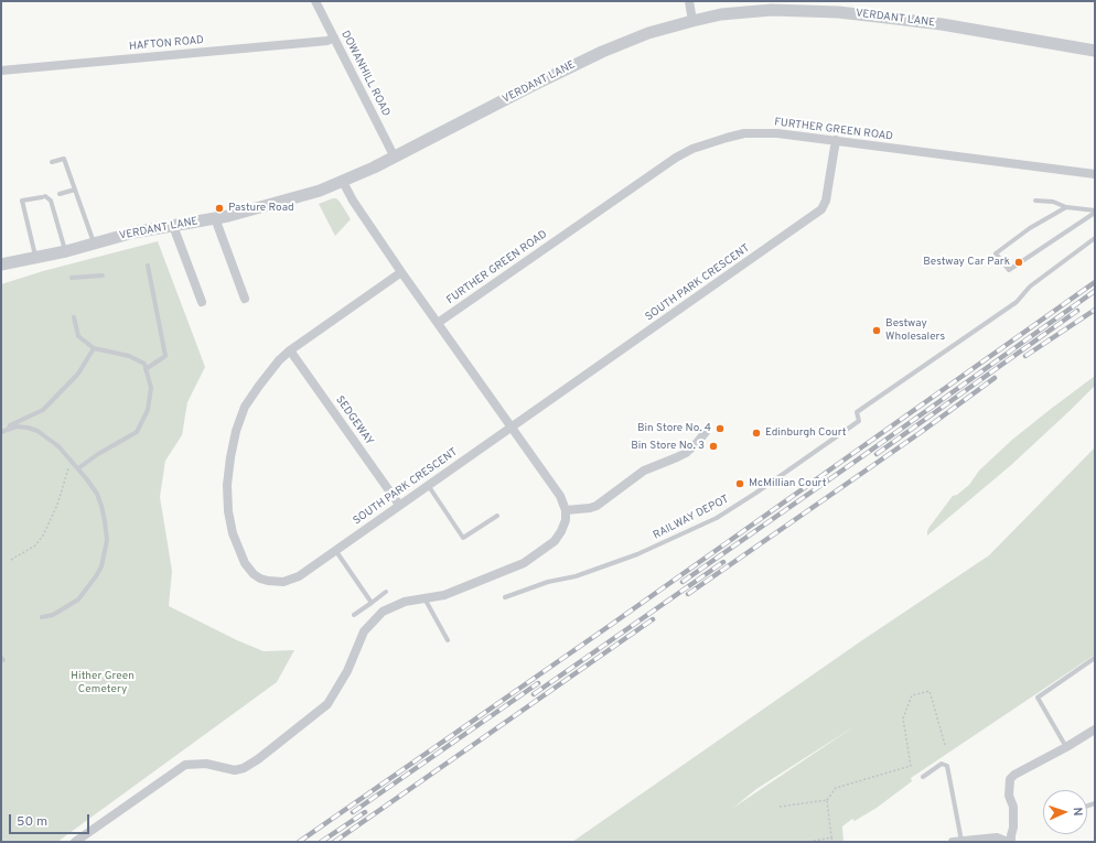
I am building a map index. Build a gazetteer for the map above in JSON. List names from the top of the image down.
{
  "streets": {
    "street": [
      "VERDANT LANE",
      "HAFTON ROAD",
      "DOWANHILL ROAD",
      "FURTHER GREEN ROAD",
      "SOUTH PARK CRESCENT",
      "SEDGEWAY"
    ],
    "lane": ["RAILWAY DEPOT"]
  },
  "crossings": [
    ["VERDANT LANE", "DOWANHILL ROAD"],
    ["HAFTON ROAD", "DOWANHILL ROAD"],
    ["FURTHER GREEN ROAD", "SOUTH PARK CRESCENT"],
    ["SOUTH PARK CRESCENT", "SEDGEWAY"]
  ],
  "parks": ["Hither Green Cemetery"],
  "places": [
    "Pasture Road",
    "Bestway Car Park",
    "Bestway Wholesalers",
    "Bin Store No. 4",
    "Edinburgh Court",
    "Bin Store No. 3",
    "McMillian Court"
  ],
  "scale_bar": "50 m",
  "north": "right"
}
